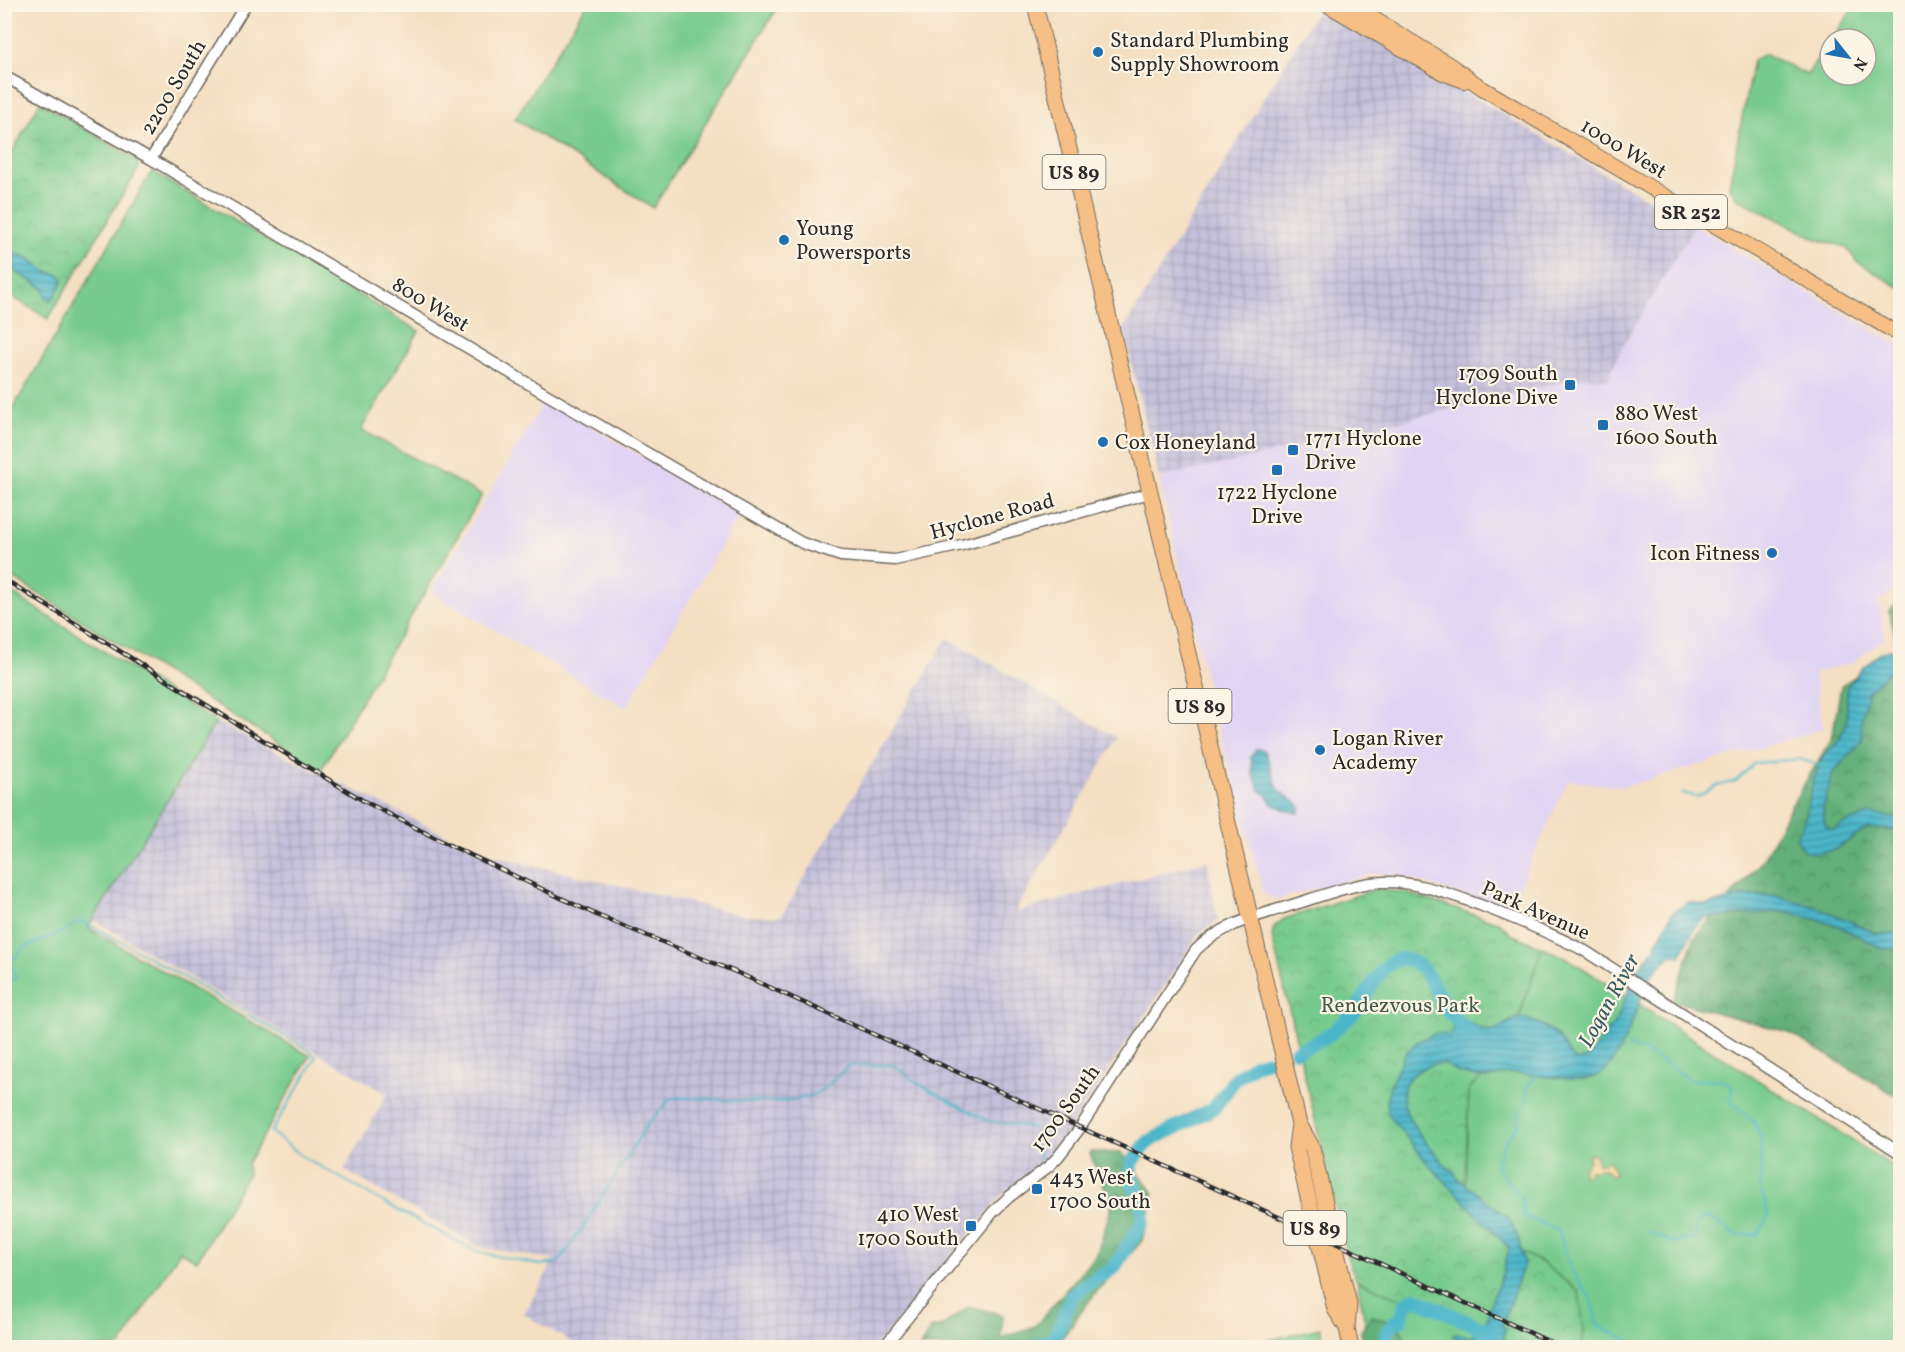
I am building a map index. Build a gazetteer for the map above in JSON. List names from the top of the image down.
{
  "streets": {
    "highway": ["US 89"],
    "main road": ["1000 West", "SR 252"],
    "street": [
      "2200 South",
      "800 West",
      "Hyclone Road",
      "Park Avenue",
      "1700 South"
    ]
  },
  "crossings": [
    ["2200 South", "800 West"],
    ["1000 West", "SR 252"],
    ["US 89", "Hyclone Road"],
    ["US 89", "Park Avenue"],
    ["US 89", "1700 South"],
    ["800 West", "Hyclone Road"],
    ["Park Avenue", "1700 South"]
  ],
  "water": ["Logan River"],
  "parks": ["Rendezvous Park"],
  "places": {
    "other": [
      "Standard Plumbing Supply Showroom",
      "Young Powersports",
      "Cox Honeyland",
      "Icon Fitness",
      "Logan River Academy"
    ],
    "transit": [
      "1709 South Hyclone Dive",
      "880 West 1600 South",
      "1771 Hyclone Drive",
      "1722 Hyclone Drive",
      "443 West 1700 South",
      "410 West 1700 South"
    ]
  },
  "north": "bottom right"
}
